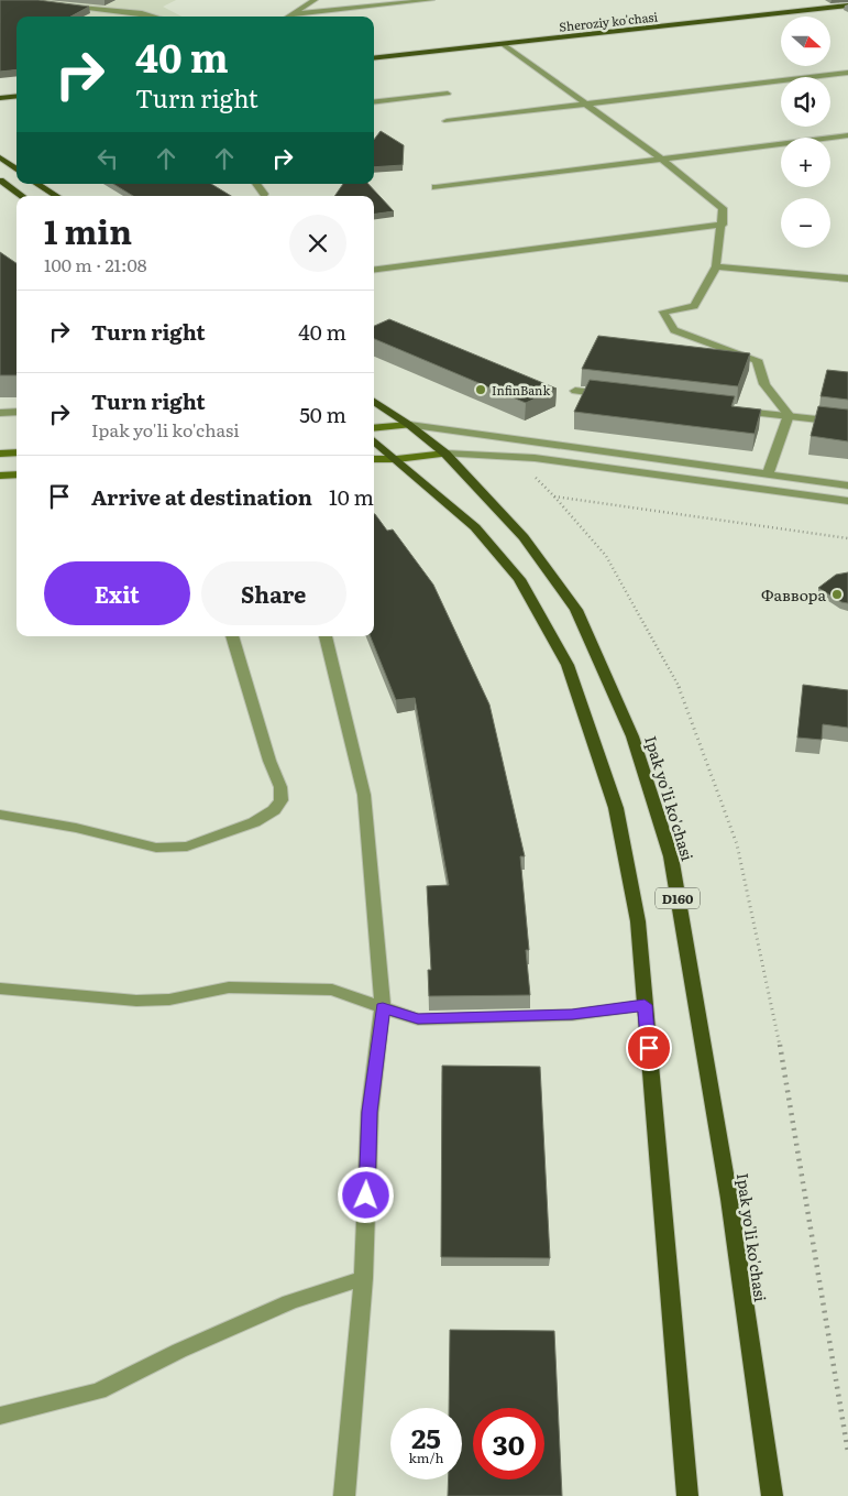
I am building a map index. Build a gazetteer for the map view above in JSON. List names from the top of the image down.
{
  "streets": {
    "main road": ["Sheroziy ko'chasi", "Ipak yo'li ko'chasi", "D160"]
  },
  "places": ["InfinBank", "Фаввора"],
  "north": "right",
  "page": {
    "map_buttons": ["+", "−"],
    "turn": ["40 m", "Turn right"],
    "heading": ["1 min", "100 m · 21:08"],
    "list": [
      {
        "name": "Turn right",
        "value": "40 m"
      },
      {
        "name": "Turn right",
        "note": "Ipak yo'li ko'chasi",
        "value": "50 m"
      },
      {
        "name": "Arrive at destination",
        "value": "10 m"
      }
    ],
    "buttons": ["Exit", "Share"],
    "speed": "25 km/h",
    "limit": "30"
  }
}
